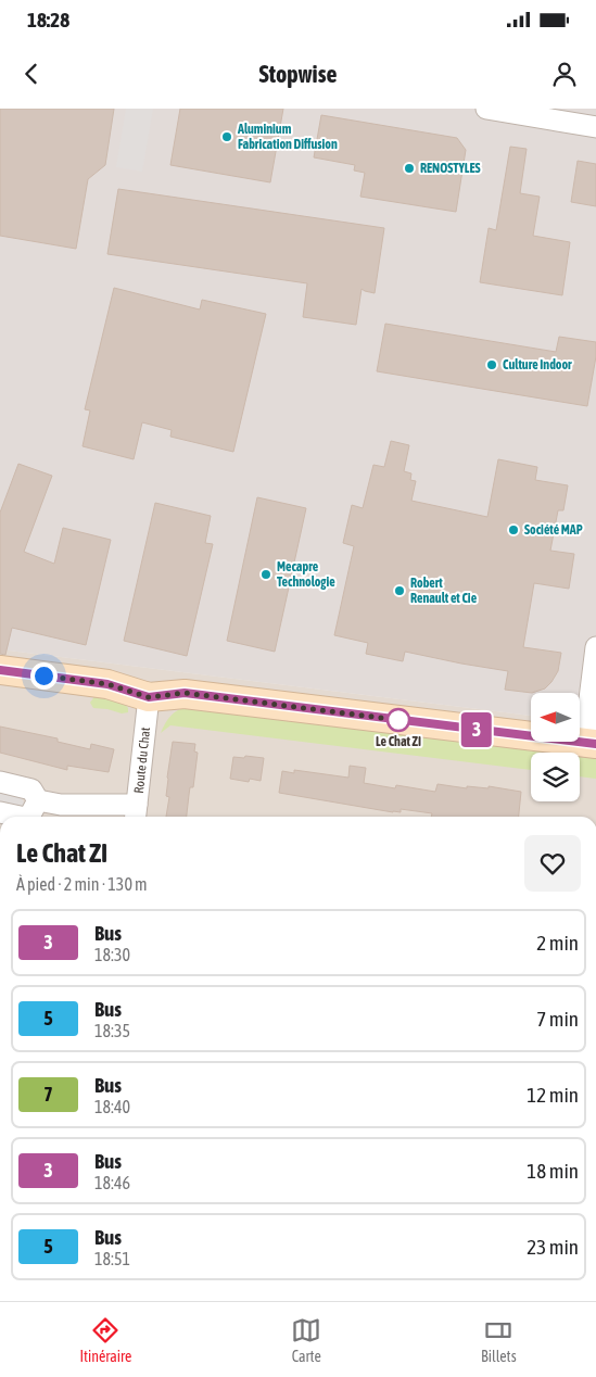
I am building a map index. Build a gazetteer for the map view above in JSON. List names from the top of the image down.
{
  "streets": {
    "street": ["Route du Chat"]
  },
  "places": [
    "Aluminium Fabrication Diffusion",
    "RENOSTYLES",
    "Culture Indoor",
    "Société MAP",
    "Mecapre Technologie",
    "Robert Renault et Cie",
    "Le Chat ZI"
  ],
  "lines": ["bus line 3"],
  "north": "left",
  "page": {
    "status": "18:28",
    "header": "Stopwise",
    "on_map": "3",
    "heading": ["Le Chat ZI", "À pied · 2 min · 130 m"],
    "list": [
      {
        "mark": "3",
        "name": "Bus",
        "note": "18:30",
        "value": "2 min"
      },
      {
        "mark": "5",
        "name": "Bus",
        "note": "18:35",
        "value": "7 min"
      },
      {
        "mark": "7",
        "name": "Bus",
        "note": "18:40",
        "value": "12 min"
      },
      {
        "mark": "3",
        "name": "Bus",
        "note": "18:46",
        "value": "18 min"
      },
      {
        "mark": "5",
        "name": "Bus",
        "note": "18:51",
        "value": "23 min"
      }
    ],
    "tabs": ["Itinéraire", "Carte", "Billets"]
  }
}
